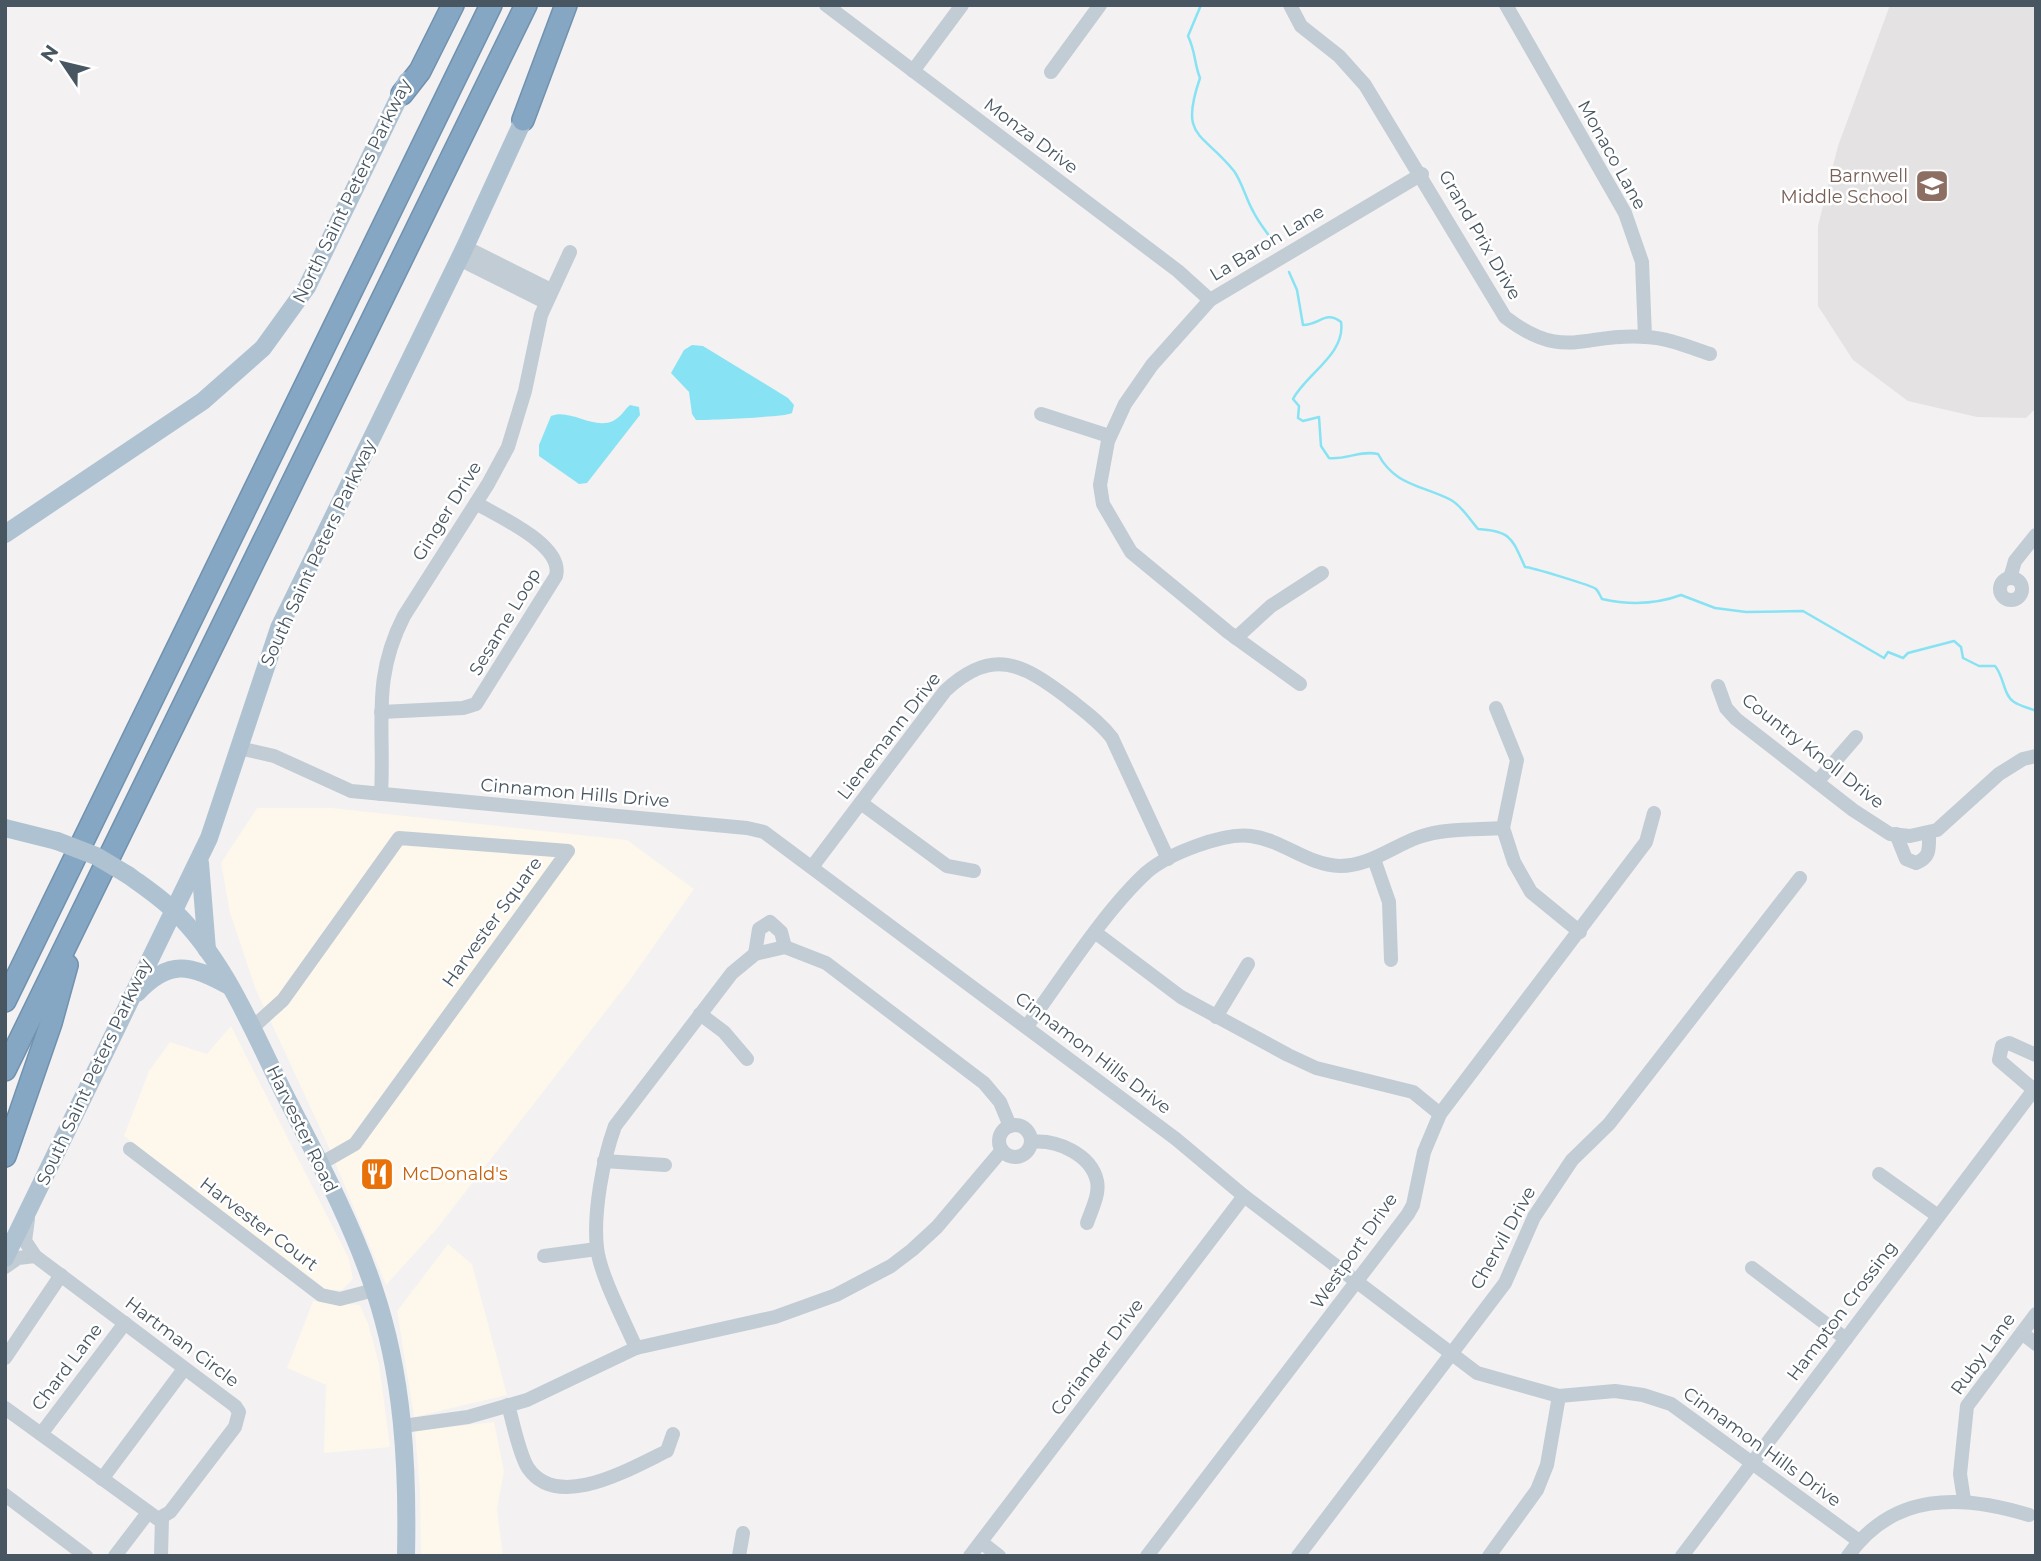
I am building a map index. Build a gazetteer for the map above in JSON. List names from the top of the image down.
{
  "streets": {
    "main road": ["North Saint Peters Parkway", "South Saint Peters Parkway", "Harvester Road"],
    "street": [
      "Monza Drive",
      "Monaco Lane",
      "Grand Prix Drive",
      "La Baron Lane",
      "Ginger Drive",
      "Sesame Loop",
      "Lienemann Drive",
      "Country Knoll Drive",
      "Cinnamon Hills Drive",
      "Harvester Square",
      "Harvester Court",
      "Chervil Drive",
      "Westport Drive",
      "Hampton Crossing",
      "Hartman Circle",
      "Ruby Lane",
      "Coriander Drive",
      "Chard Lane"
    ]
  },
  "crossings": [
    ["Monza Drive", "La Baron Lane"],
    ["Monaco Lane", "Grand Prix Drive"],
    ["Grand Prix Drive", "La Baron Lane"],
    ["Ginger Drive", "Sesame Loop"],
    ["Ginger Drive", "Cinnamon Hills Drive"],
    ["South Saint Peters Parkway", "Cinnamon Hills Drive"],
    ["South Saint Peters Parkway", "Harvester Road"],
    ["Lienemann Drive", "Cinnamon Hills Drive"],
    ["Cinnamon Hills Drive", "Chervil Drive"],
    ["Cinnamon Hills Drive", "Westport Drive"],
    ["Cinnamon Hills Drive", "Hampton Crossing"],
    ["Cinnamon Hills Drive", "Coriander Drive"],
    ["Harvester Square", "Harvester Road"],
    ["Harvester Road", "Harvester Court"],
    ["Hartman Circle", "Chard Lane"]
  ],
  "places": {
    "school or university": ["Barnwell Middle School"],
    "restaurant": ["McDonald's"]
  },
  "north": "top left"
}
